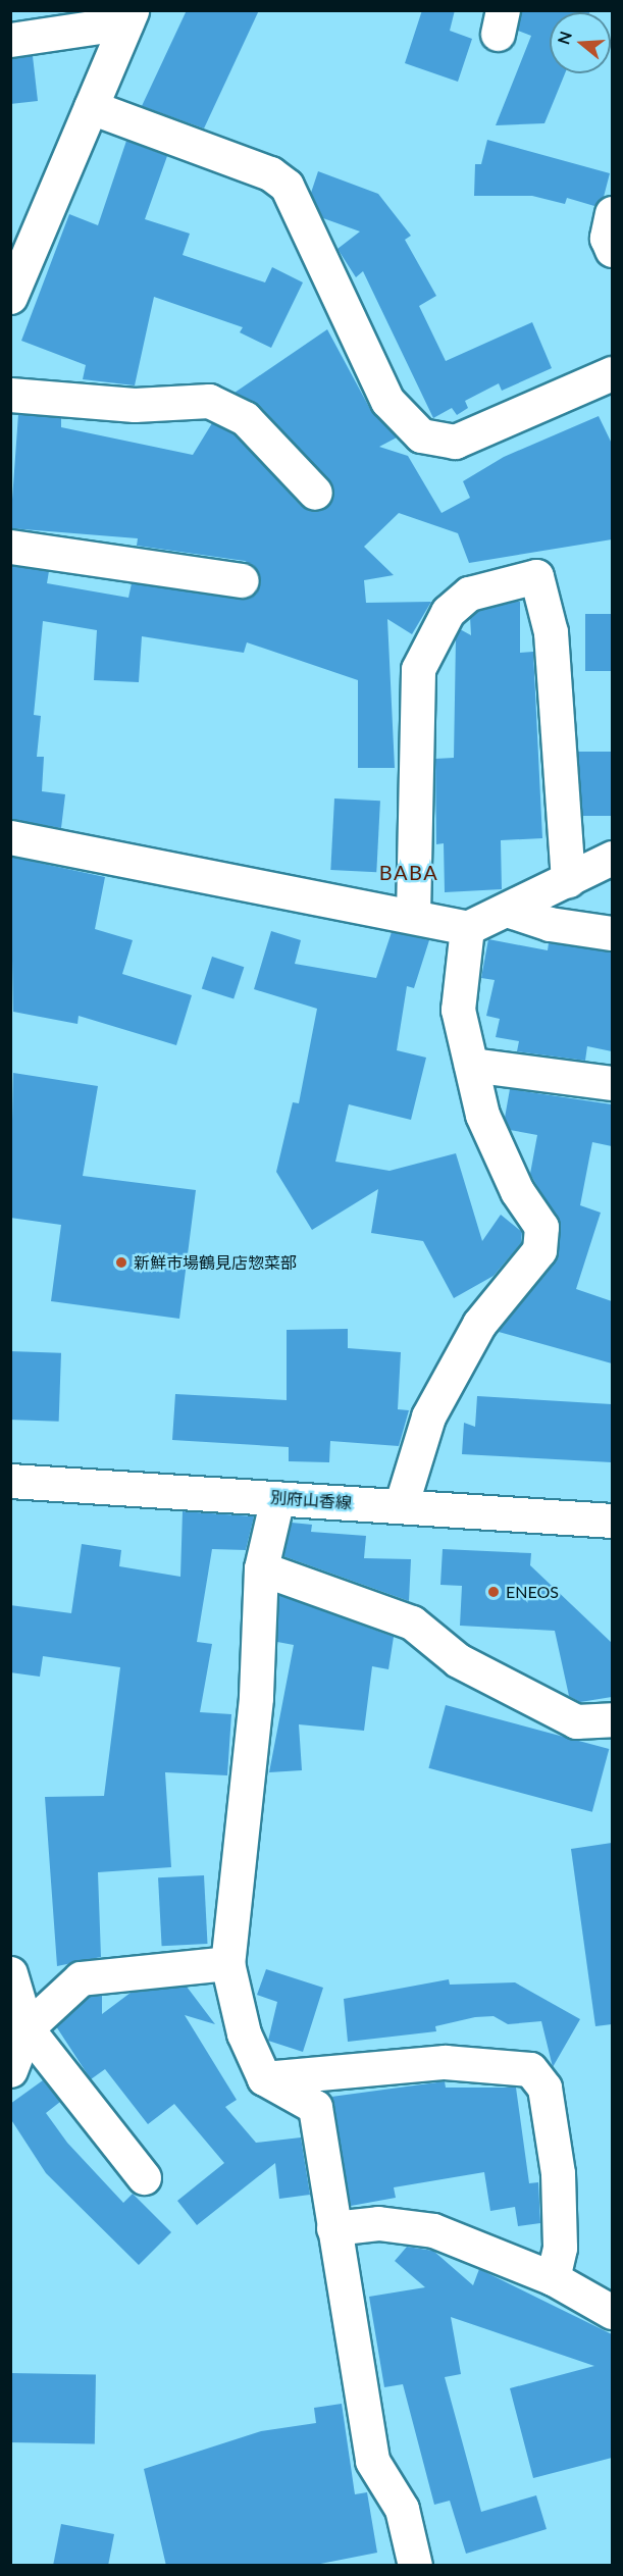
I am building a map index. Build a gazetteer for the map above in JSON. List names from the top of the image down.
{
  "streets": {
    "street": ["別府山香線"]
  },
  "districts": ["BABA"],
  "places": ["新鮮市場鶴見店惣菜部", "ENEOS"],
  "north": "left"
}
